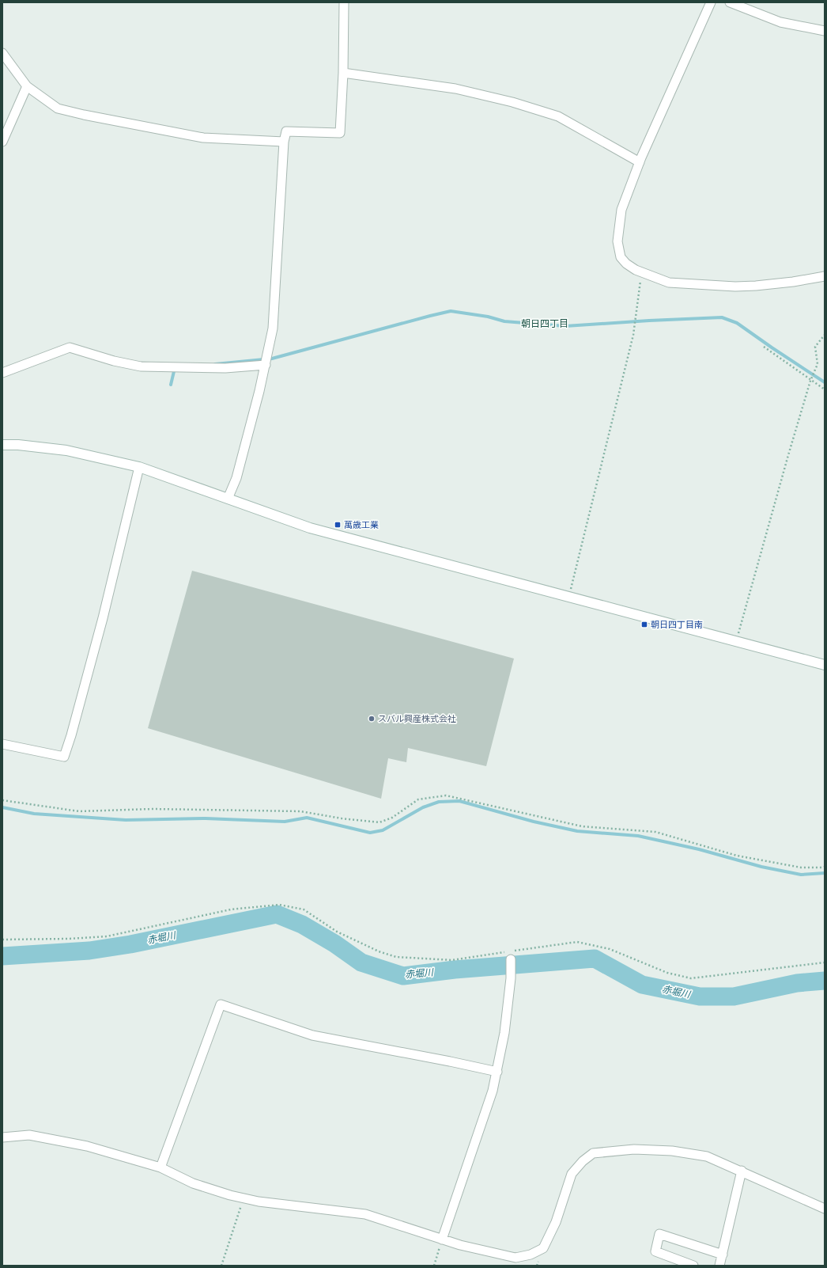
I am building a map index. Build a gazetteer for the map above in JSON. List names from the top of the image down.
{
  "districts": ["朝日四丁目"],
  "water": ["赤堀川"],
  "places": {
    "transit": ["萬歳工業", "朝日四丁目南"],
    "other": ["スバル興産株式会社"]
  }
}
